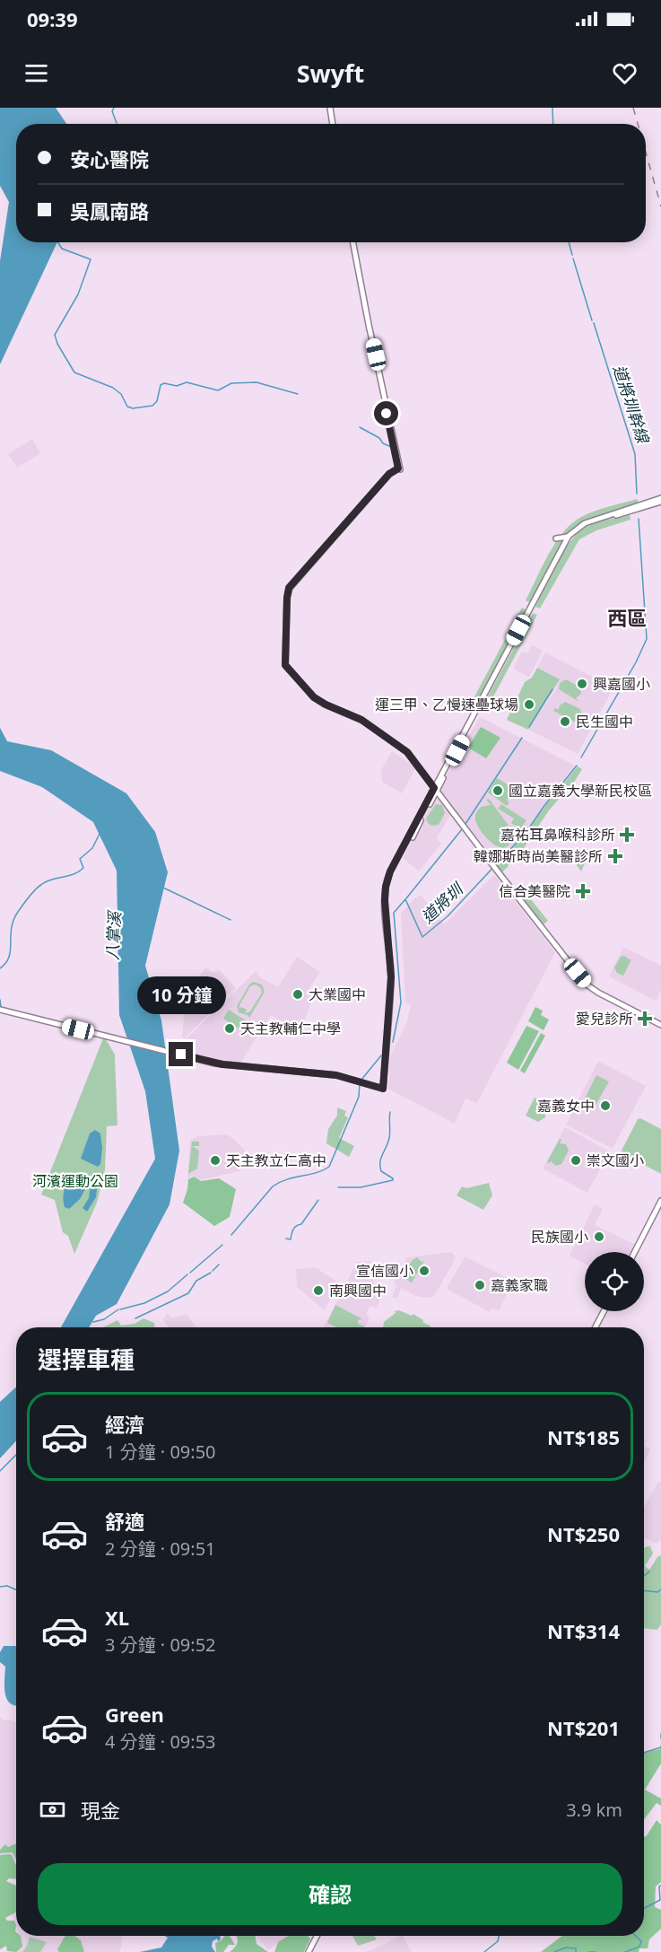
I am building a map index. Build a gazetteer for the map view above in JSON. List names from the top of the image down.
{
  "districts": ["西區"],
  "water": ["道將圳幹線", "道將圳", "八掌溪"],
  "parks": ["河濱運動公園"],
  "places": {
    "other": [
      "興嘉國小",
      "運三甲、乙慢速壘球場",
      "民生國中",
      "國立嘉義大學新民校區",
      "大業國中",
      "天主教輔仁中學",
      "嘉義女中",
      "天主教立仁高中",
      "崇文國小",
      "民族國小",
      "宣信國小",
      "嘉義家職",
      "南興國中"
    ],
    "health": [
      "嘉祐耳鼻喉科診所",
      "韓娜斯時尚美醫診所",
      "信合美醫院",
      "愛兒診所"
    ]
  },
  "page": {
    "status": "09:39",
    "header": "Swyft",
    "banner": ["安心醫院", "吳鳳南路"],
    "bubble": "10 分鐘",
    "heading": "選擇車種",
    "list": [
      {
        "name": "經濟",
        "note": "1 分鐘 · 09:50",
        "value": "NT$185"
      },
      {
        "name": "舒適",
        "note": "2 分鐘 · 09:51",
        "value": "NT$250"
      },
      {
        "name": "XL",
        "note": "3 分鐘 · 09:52",
        "value": "NT$314"
      },
      {
        "name": "Green",
        "note": "4 分鐘 · 09:53",
        "value": "NT$201"
      }
    ],
    "pay": ["現金", "3.9 km"],
    "buttons": "確認"
  }
}
